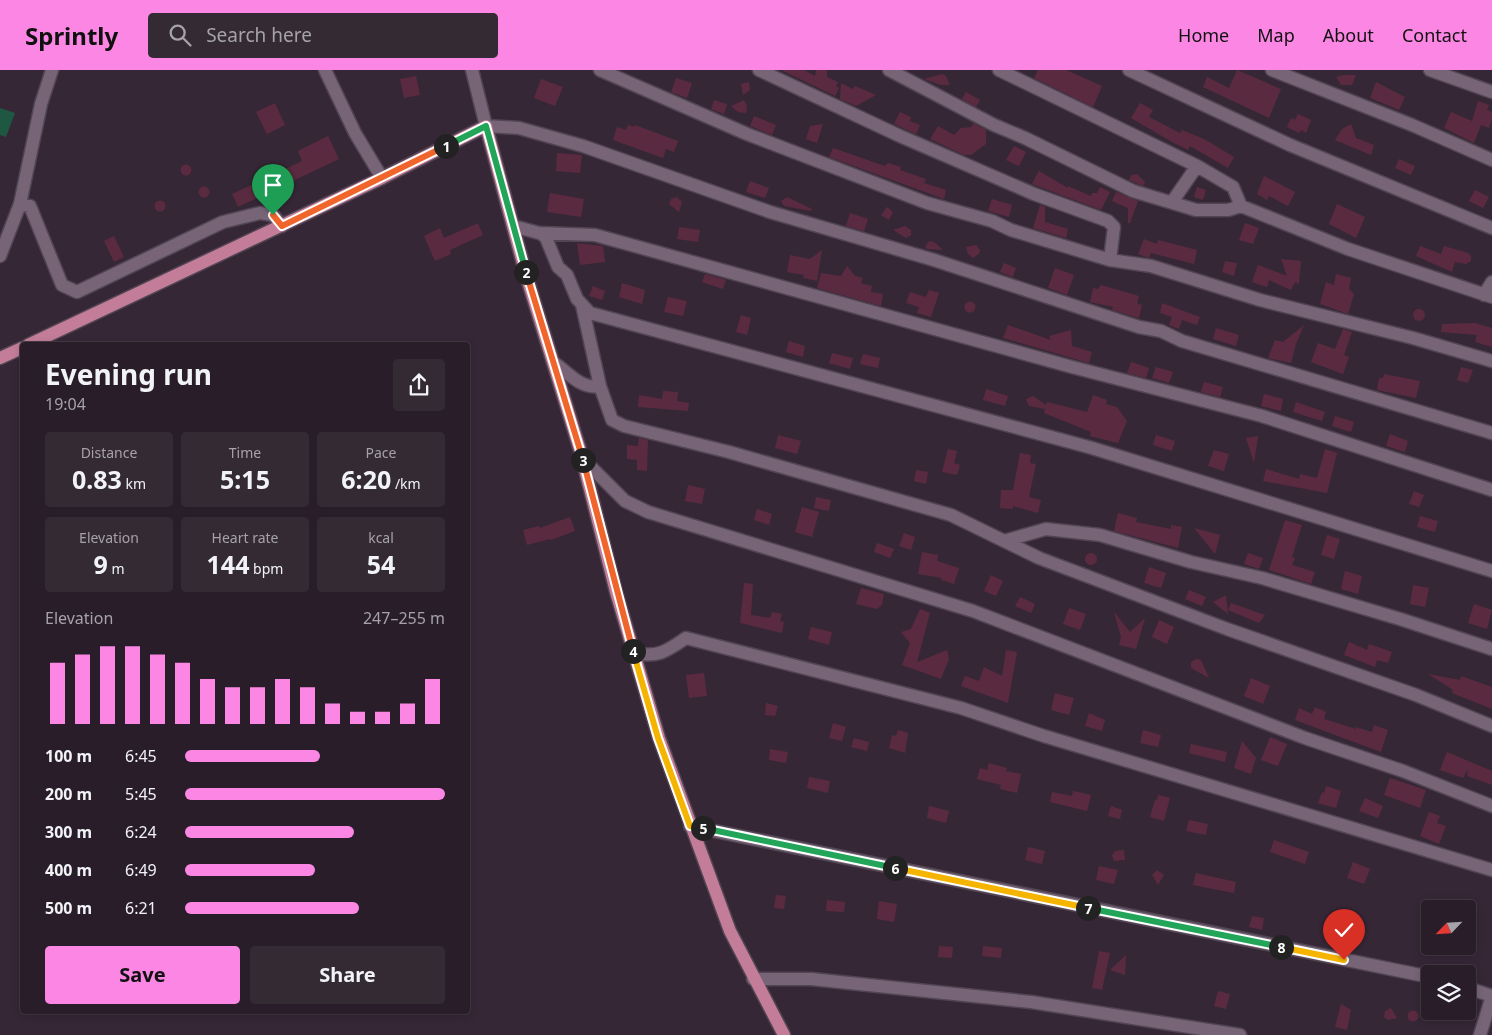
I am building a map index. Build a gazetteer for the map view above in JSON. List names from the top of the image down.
{
  "north": "bottom left",
  "page": {
    "header": "Sprintly",
    "search": "Search here",
    "nav": [
      "Home",
      "Map",
      "About",
      "Contact"
    ],
    "pins": [
      "1",
      "2",
      "3",
      "4",
      "5",
      "6",
      "7",
      "8"
    ],
    "heading": ["Evening run", "19:04"],
    "stats": [
      ["Distance", "0.83 km"],
      ["Time", "5:15"],
      ["Pace", "6:20 /km"],
      ["Elevation", "9 m"],
      ["Heart rate", "144 bpm"],
      ["kcal", "54"]
    ],
    "chart": ["Elevation", "247–255 m"],
    "list": [
      {
        "name": "100 m",
        "note": "6:45"
      },
      {
        "name": "200 m",
        "note": "5:45"
      },
      {
        "name": "300 m",
        "note": "6:24"
      },
      {
        "name": "400 m",
        "note": "6:49"
      },
      {
        "name": "500 m",
        "note": "6:21"
      }
    ],
    "buttons": ["Save", "Share"]
  }
}
